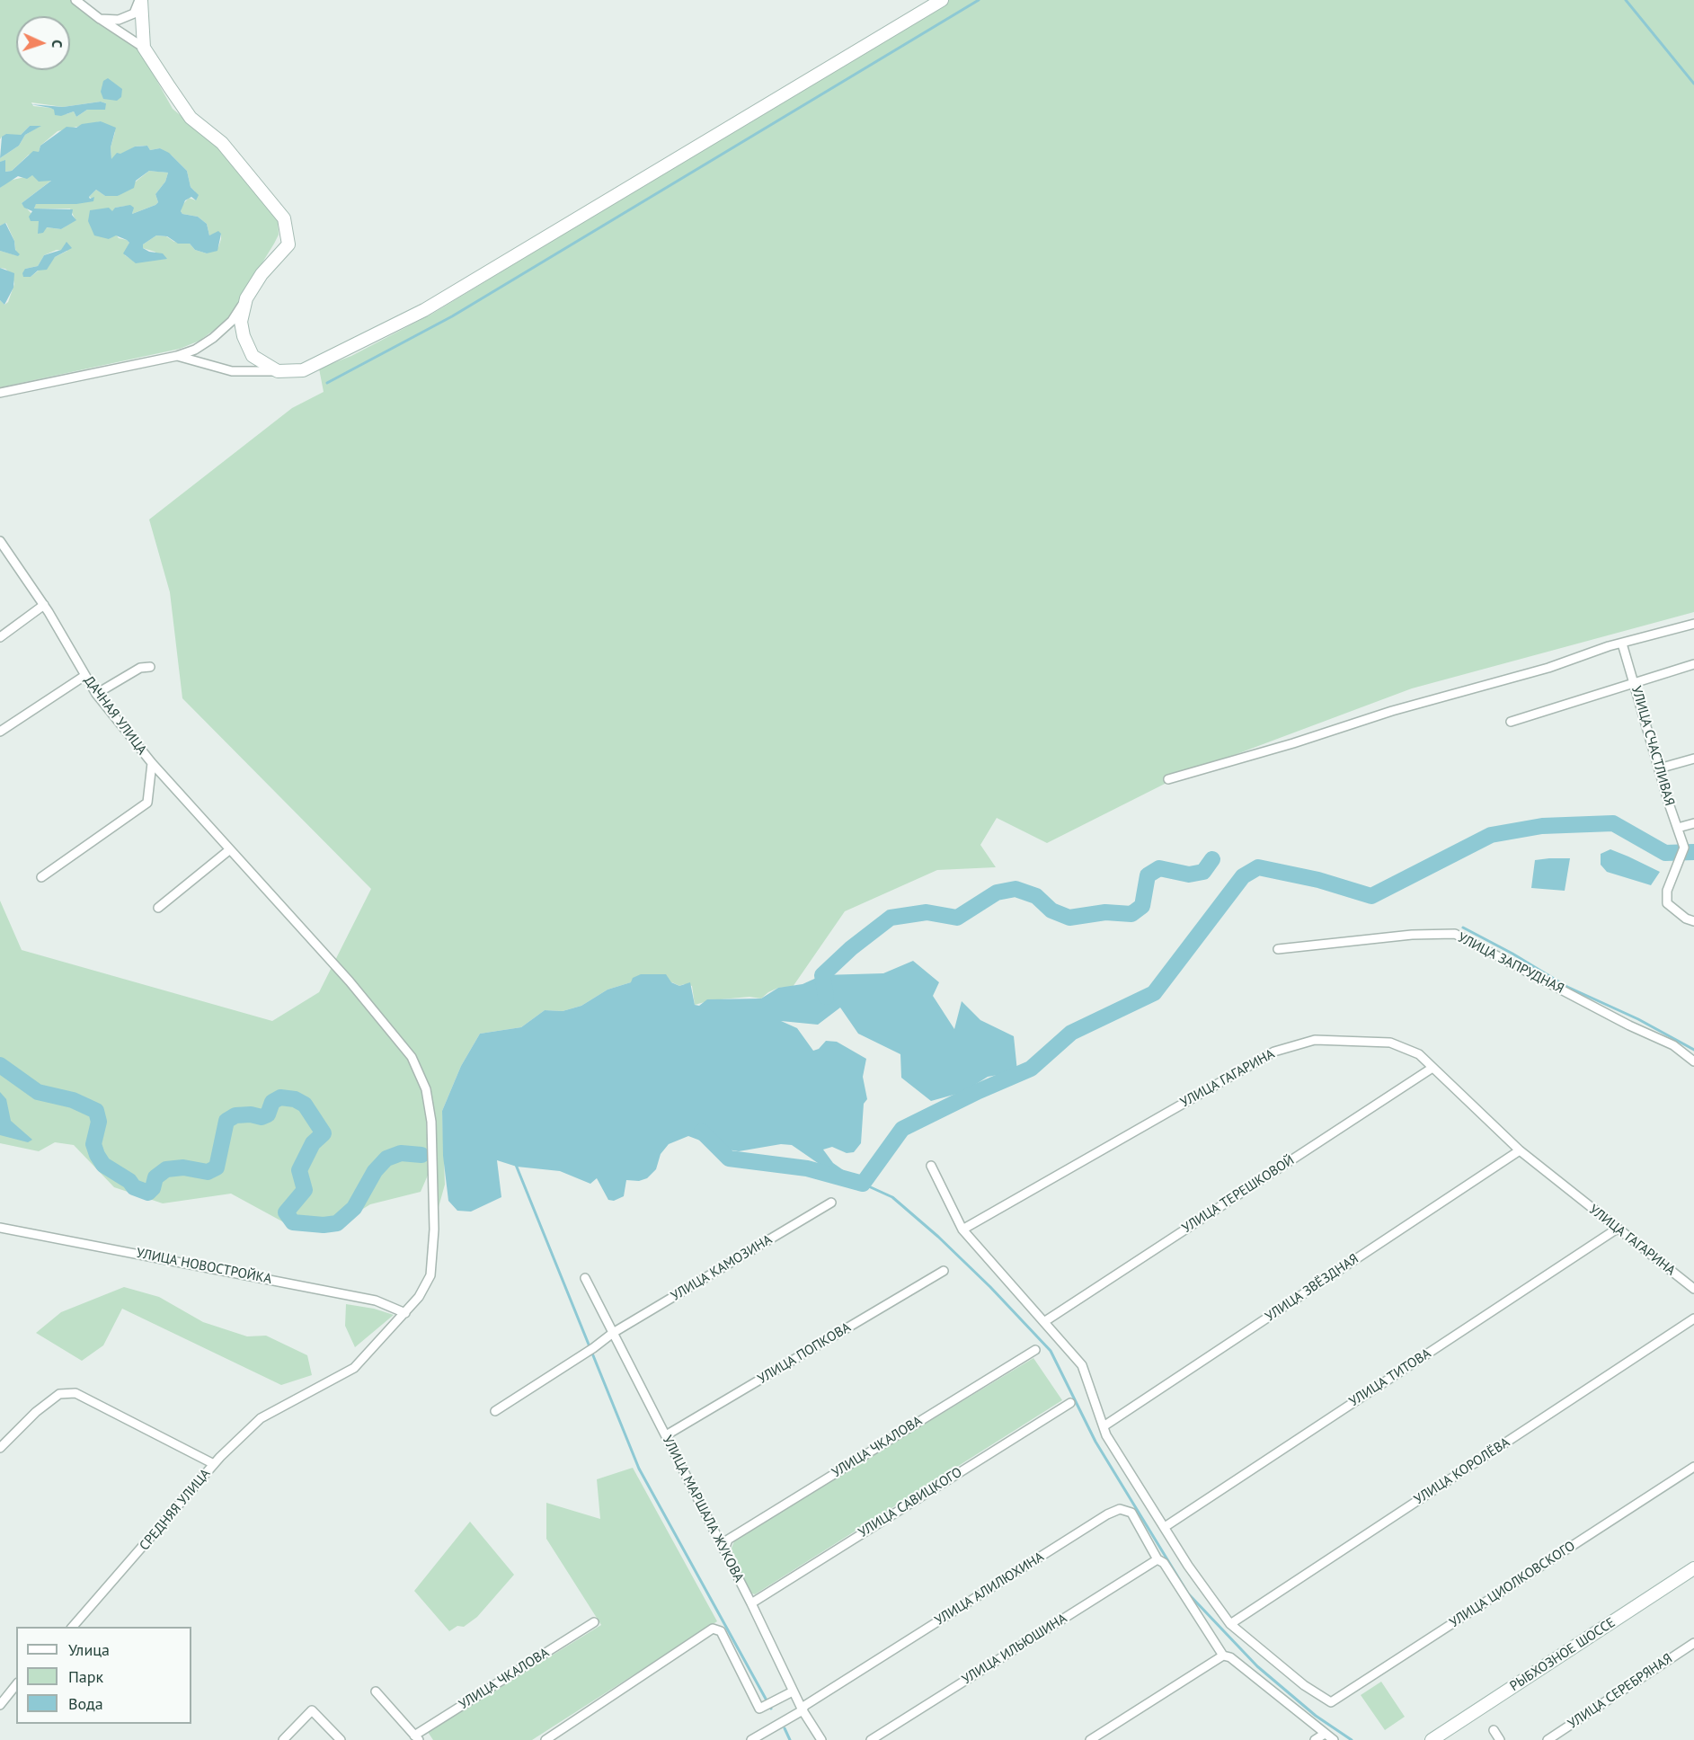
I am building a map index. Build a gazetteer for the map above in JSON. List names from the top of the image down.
{
  "streets": {
    "street": [
      "ДАЧНАЯ УЛИЦА",
      "УЛИЦА СЧАСТЛИВАЯ",
      "УЛИЦА ЗАПРУДНАЯ",
      "УЛИЦА ГАГАРИНА",
      "УЛИЦА ТЕРЕШКОВОЙ",
      "УЛИЦА НОВОСТРОЙКА",
      "УЛИЦА КАМОЗИНА",
      "УЛИЦА ЗВЁЗДНАЯ",
      "УЛИЦА ПОПКОВА",
      "УЛИЦА ТИТОВА",
      "УЛИЦА ЧКАЛОВА",
      "УЛИЦА КОРОЛЁВА",
      "УЛИЦА САВИЦКОГО",
      "УЛИЦА МАРШАЛА ЖУКОВА",
      "СРЕДНЯЯ УЛИЦА",
      "УЛИЦА ЦИОЛКОВСКОГО",
      "УЛИЦА АЛИЛЮХИНА",
      "УЛИЦА ИЛЬЮШИНА",
      "РЫБХОЗНОЕ ШОССЕ",
      "УЛИЦА СЕРЕБРЯНАЯ"
    ]
  },
  "crossings": [
    ["ДАЧНАЯ УЛИЦА", "УЛИЦА НОВОСТРОЙКА"],
    ["ДАЧНАЯ УЛИЦА", "СРЕДНЯЯ УЛИЦА"],
    ["УЛИЦА ГАГАРИНА", "УЛИЦА ТЕРЕШКОВОЙ"],
    ["УЛИЦА ГАГАРИНА", "УЛИЦА ЗВЁЗДНАЯ"],
    ["УЛИЦА ГАГАРИНА", "УЛИЦА ТИТОВА"],
    ["УЛИЦА НОВОСТРОЙКА", "СРЕДНЯЯ УЛИЦА"],
    ["УЛИЦА КАМОЗИНА", "УЛИЦА МАРШАЛА ЖУКОВА"],
    ["УЛИЦА ПОПКОВА", "УЛИЦА МАРШАЛА ЖУКОВА"],
    ["УЛИЦА ЧКАЛОВА", "УЛИЦА МАРШАЛА ЖУКОВА"],
    ["УЛИЦА КОРОЛЁВА", "УЛИЦА ЦИОЛКОВСКОГО"],
    ["УЛИЦА САВИЦКОГО", "УЛИЦА МАРШАЛА ЖУКОВА"],
    ["УЛИЦА МАРШАЛА ЖУКОВА", "УЛИЦА АЛИЛЮХИНА"],
    ["УЛИЦА АЛИЛЮХИНА", "УЛИЦА ИЛЬЮШИНА"]
  ],
  "legend": ["Улица", "Парк", "Вода"],
  "north": "right"
}
